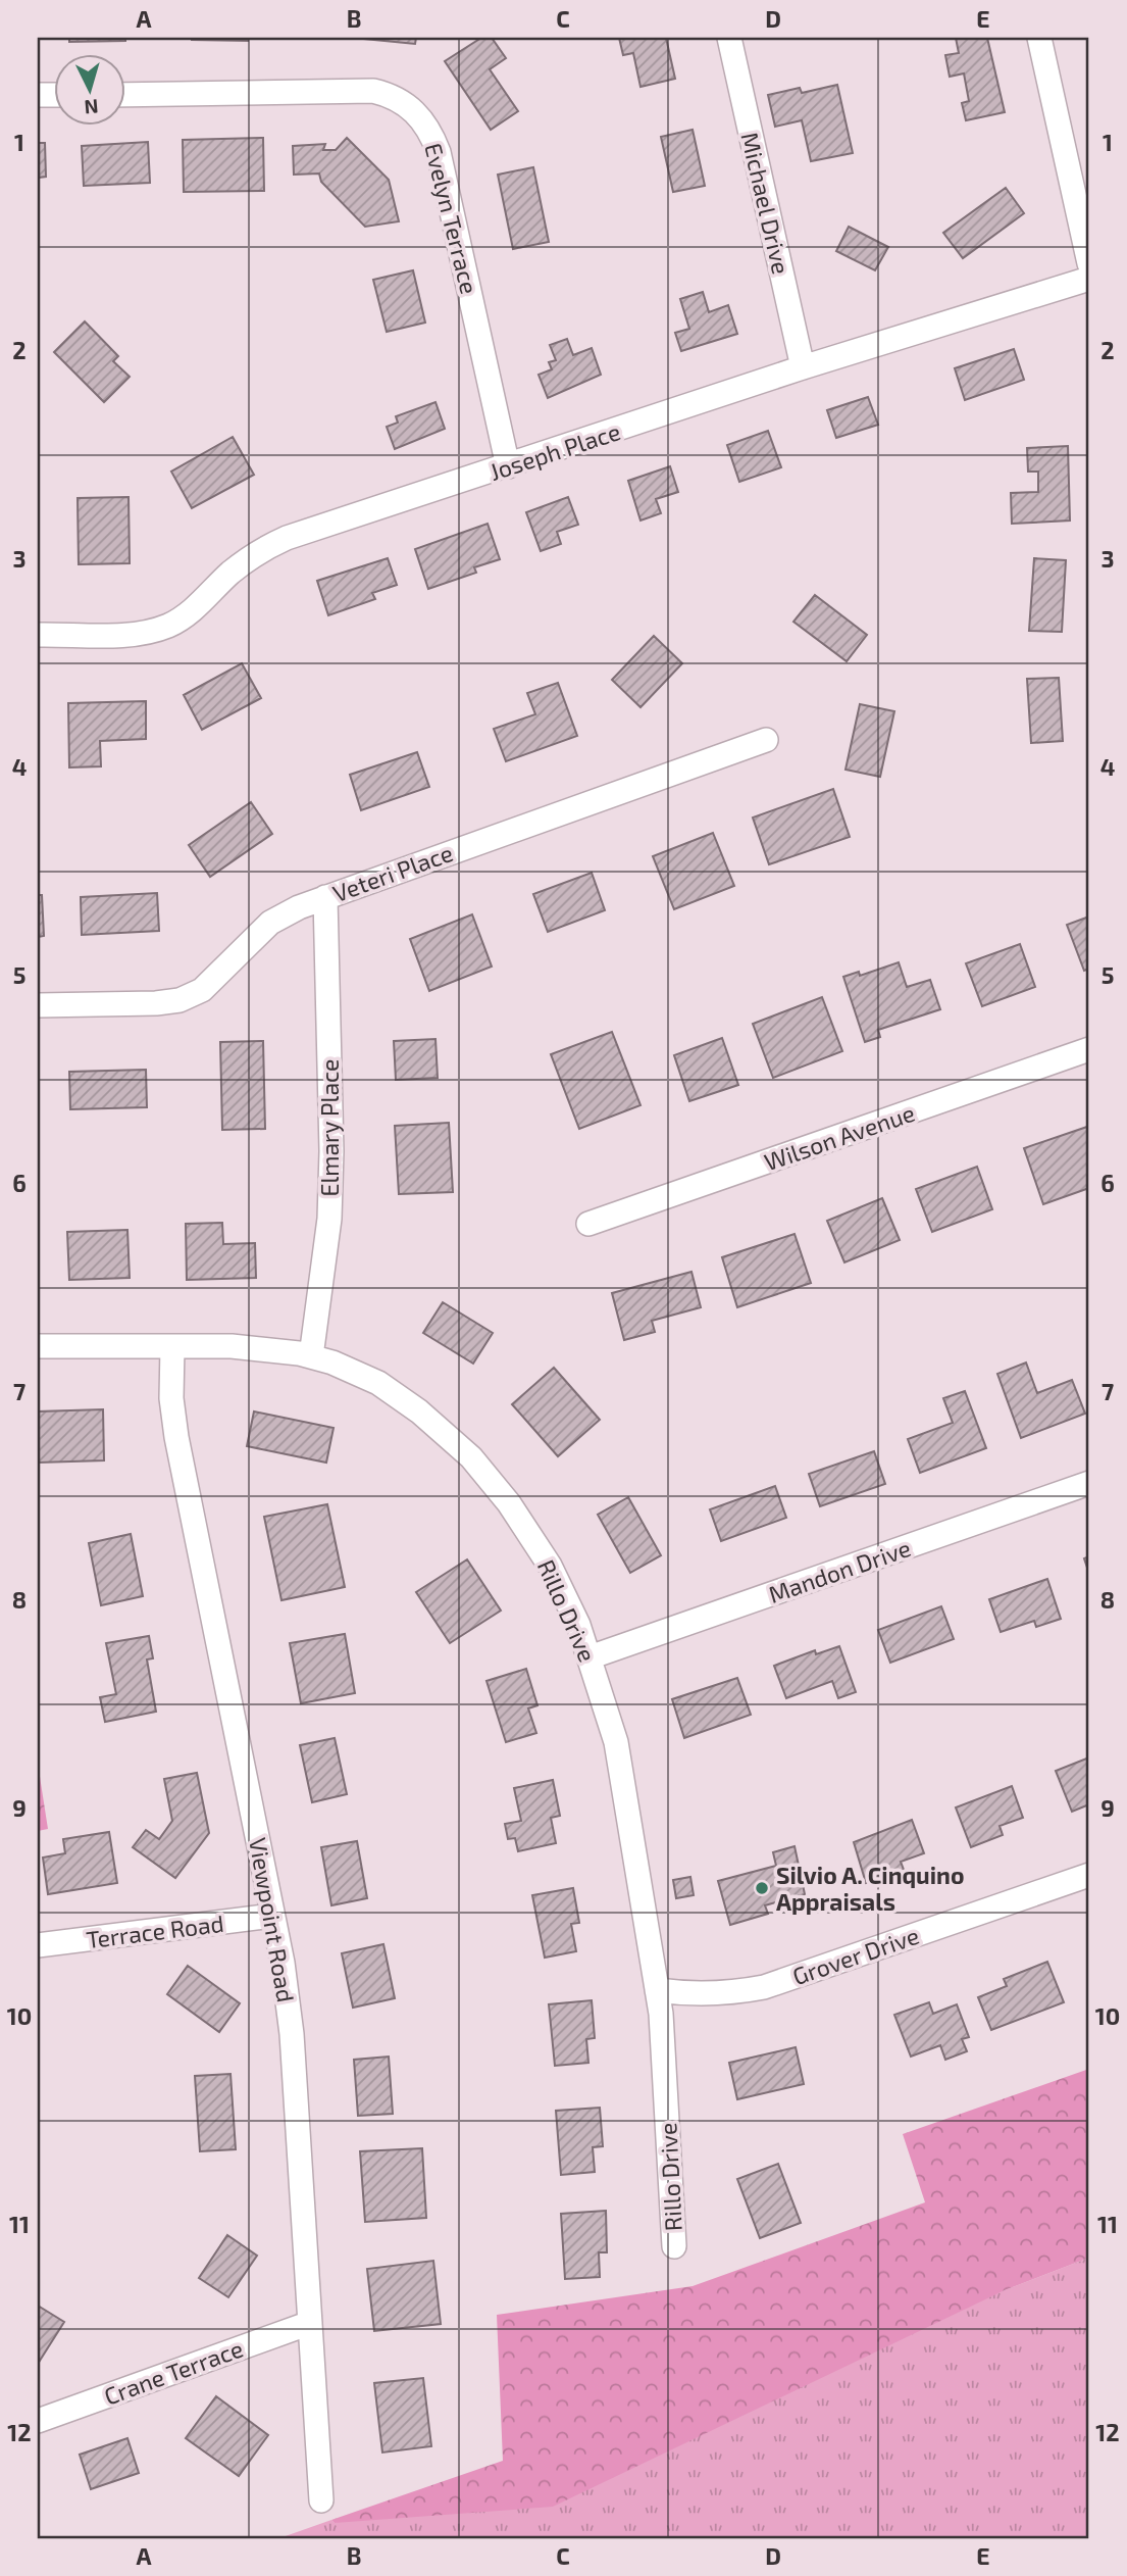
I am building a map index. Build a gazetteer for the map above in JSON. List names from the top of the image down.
{
  "streets": {
    "street": [
      "Michael Drive",
      "Evelyn Terrace",
      "Joseph Place",
      "Veteri Place",
      "Elmary Place",
      "Wilson Avenue",
      "Mandon Drive",
      "Rillo Drive",
      "Viewpoint Road",
      "Terrace Road",
      "Grover Drive",
      "Crane Terrace"
    ]
  },
  "crossings": [
    ["Michael Drive", "Joseph Place"],
    ["Evelyn Terrace", "Joseph Place"],
    ["Veteri Place", "Elmary Place"],
    ["Elmary Place", "Rillo Drive"],
    ["Mandon Drive", "Rillo Drive"],
    ["Rillo Drive", "Viewpoint Road"],
    ["Rillo Drive", "Grover Drive"],
    ["Viewpoint Road", "Terrace Road"],
    ["Viewpoint Road", "Crane Terrace"]
  ],
  "places": ["Silvio A. Cinquino Appraisals"],
  "north": "bottom",
  "grid": {
    "columns": [
      "A",
      "B",
      "C",
      "D",
      "E"
    ],
    "rows": [
      "1",
      "2",
      "3",
      "4",
      "5",
      "6",
      "7",
      "8",
      "9",
      "10",
      "11",
      "12"
    ]
  }
}
